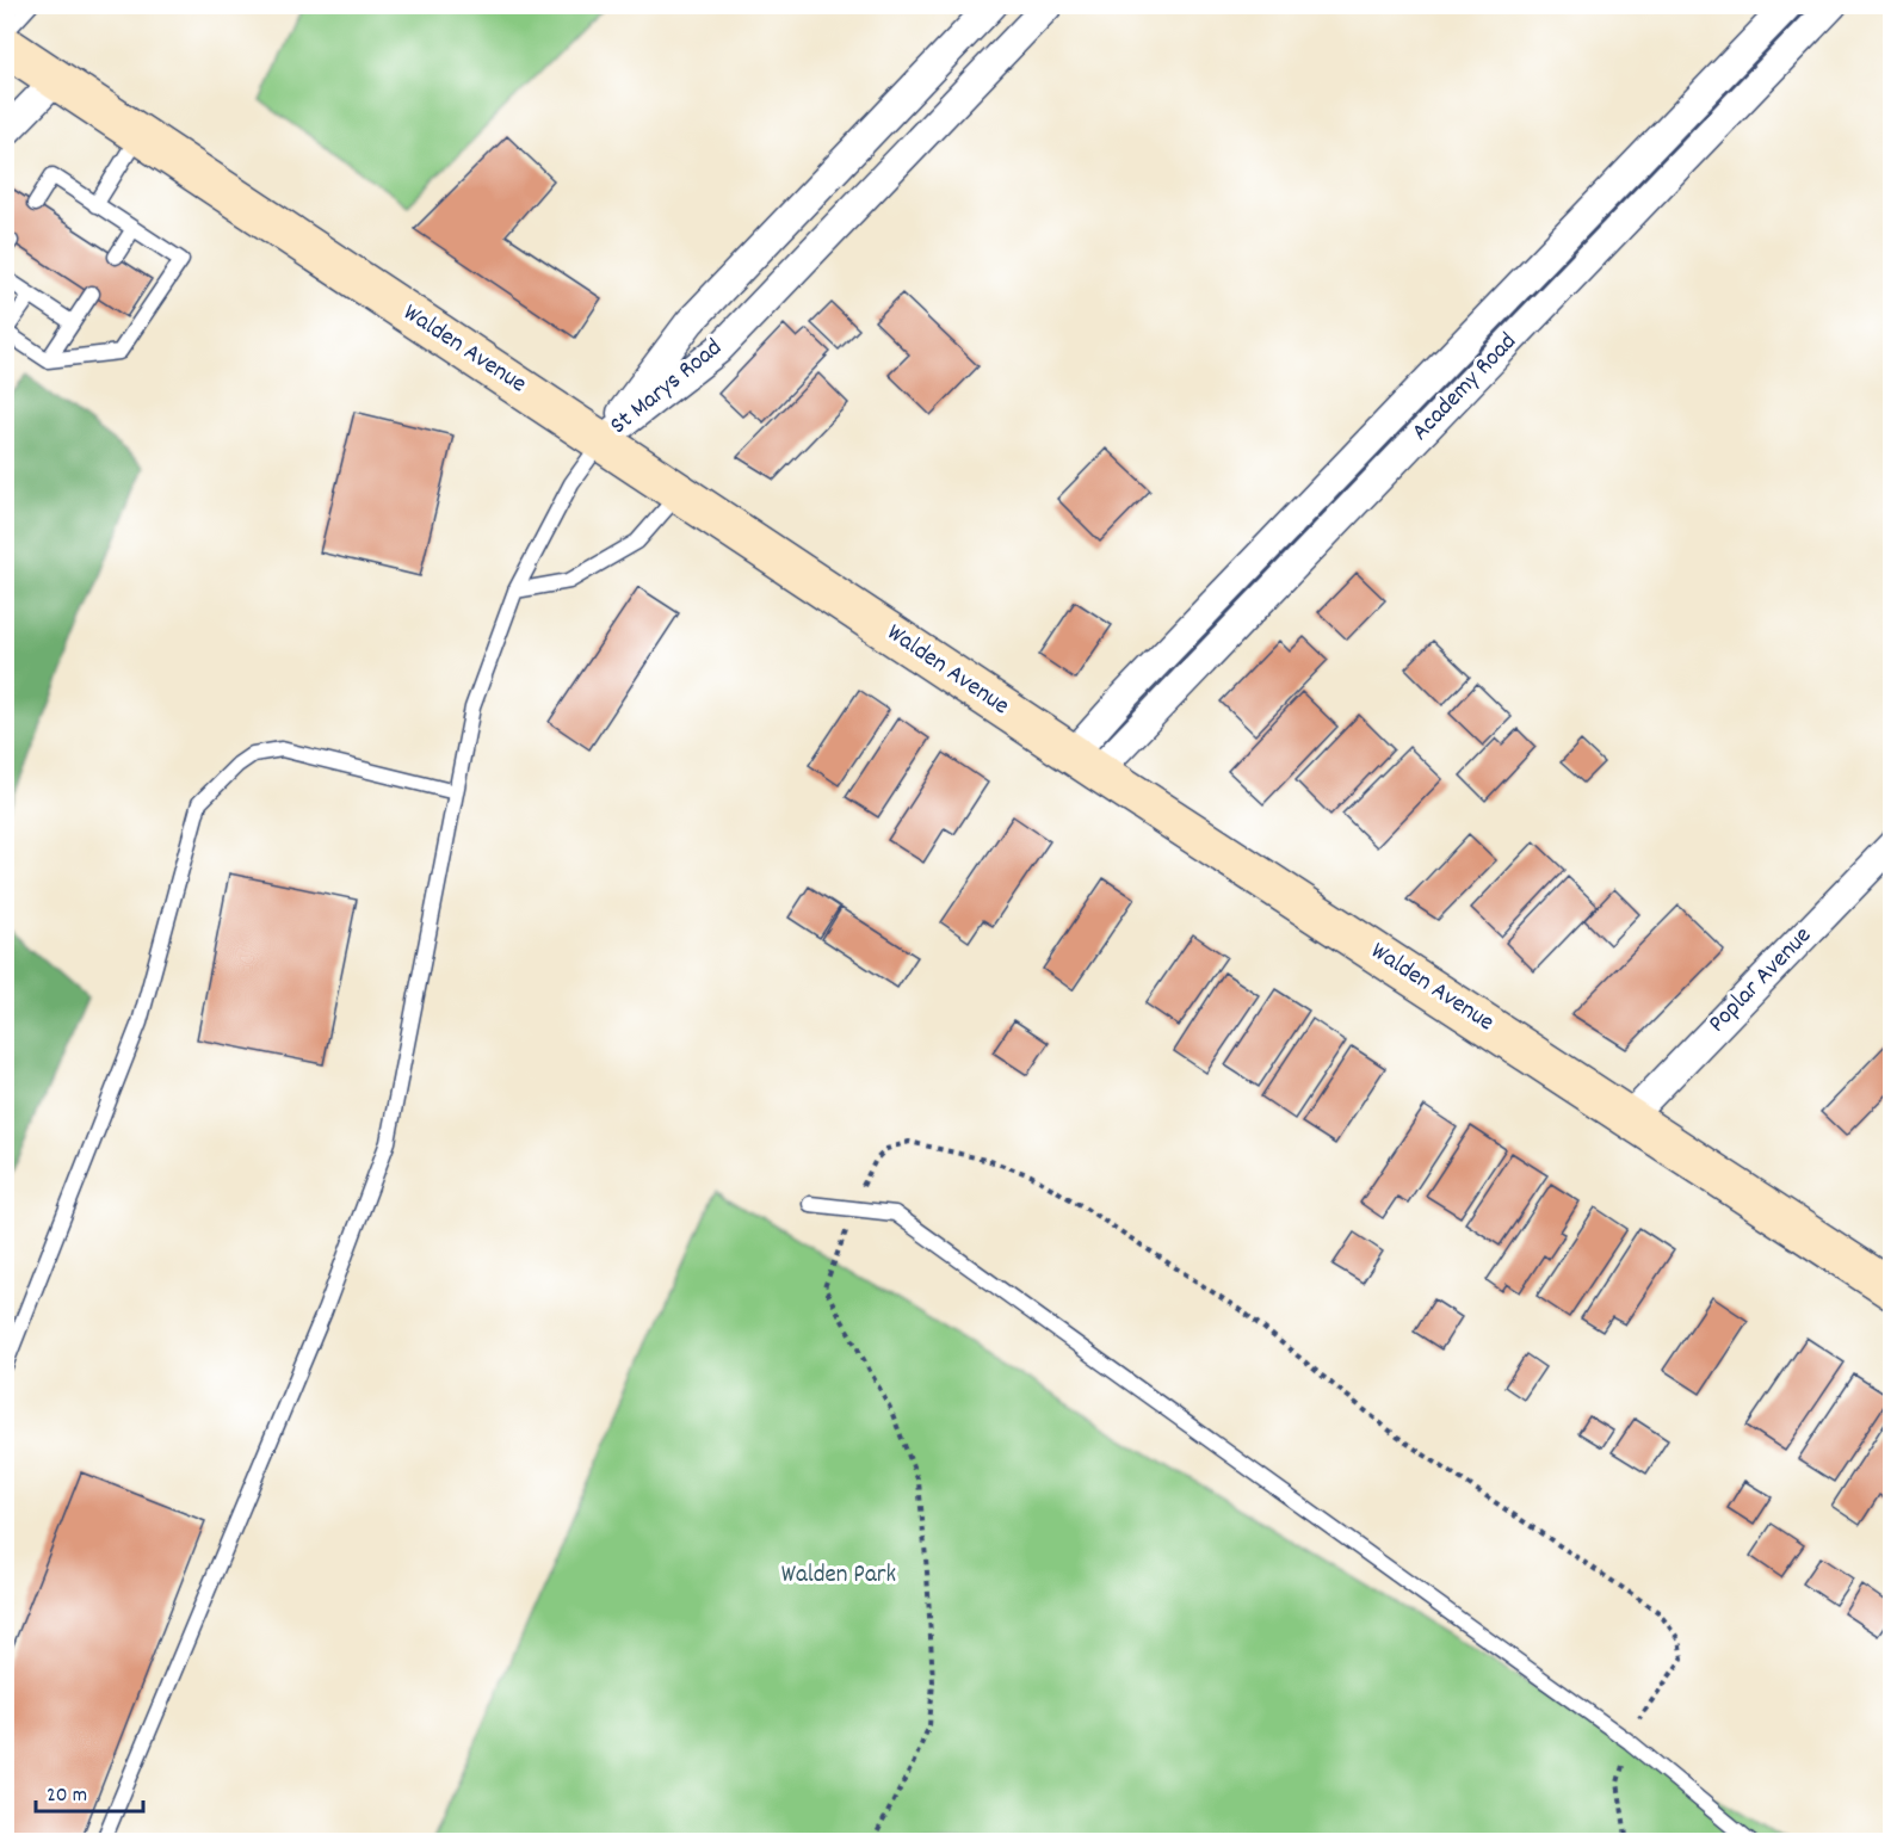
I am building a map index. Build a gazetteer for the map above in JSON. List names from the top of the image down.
{
  "streets": {
    "main road": ["Walden Avenue"],
    "street": ["St Marys Road", "Academy Road", "Poplar Avenue"]
  },
  "crossings": [
    ["Walden Avenue", "St Marys Road"],
    ["Walden Avenue", "Academy Road"],
    ["Walden Avenue", "Poplar Avenue"]
  ],
  "parks": ["Walden Park"],
  "scale_bar": "20 m"
}
